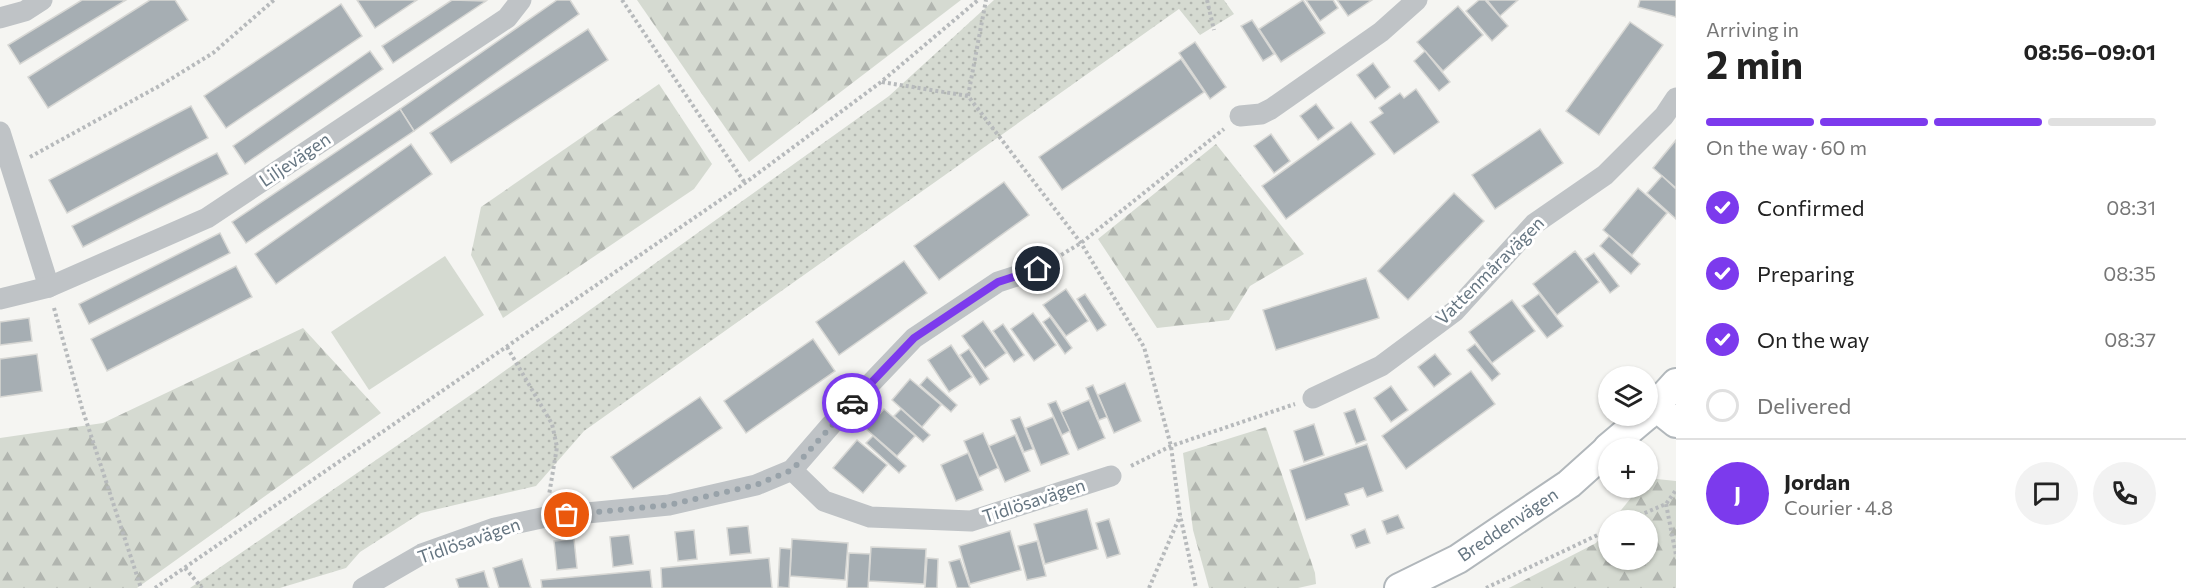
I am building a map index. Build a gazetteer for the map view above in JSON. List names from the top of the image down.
{
  "streets": {
    "street": [
      "Liljevägen",
      "Vattenmåravägen",
      "Tidlösavägen",
      "Breddenvägen"
    ]
  },
  "page": {
    "heading": ["2 min", "Arriving in", "08:56–09:01"],
    "panel": ["Jordan", "Courier · 4.8"],
    "bar": "On the way · 60 m",
    "list": [
      ["Confirmed", "08:31"],
      ["Preparing", "08:35"],
      ["On the way", "08:37"],
      "Delivered"
    ],
    "map_buttons": ["+", "−"],
    "round": "J"
  }
}
